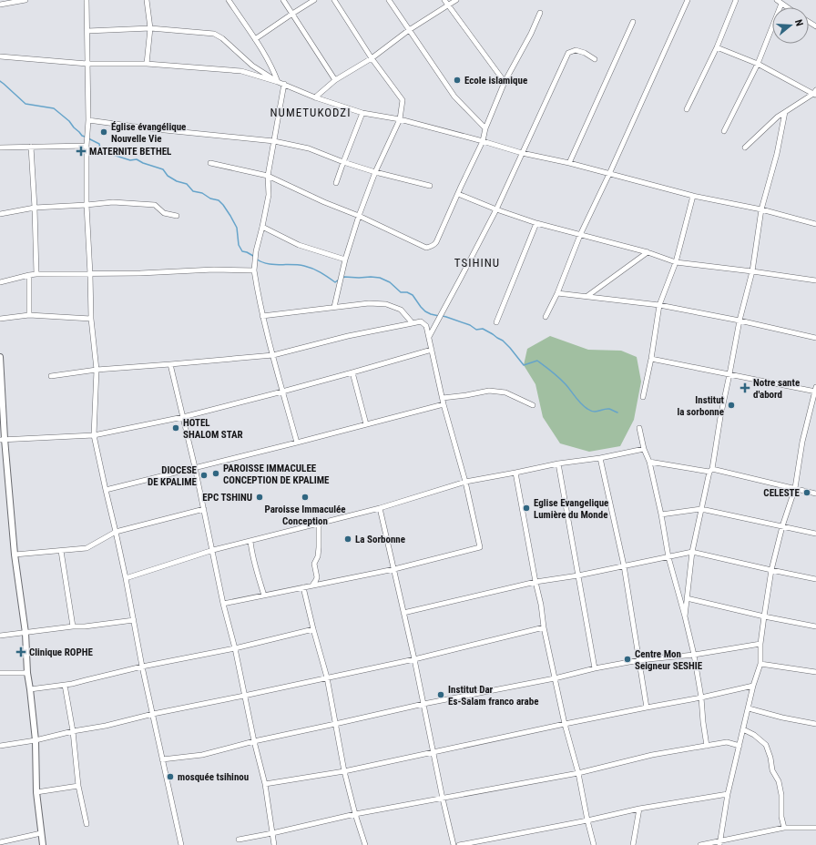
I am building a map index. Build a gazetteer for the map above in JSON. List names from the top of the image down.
{
  "districts": ["NUMETUKODZI", "TSIHINU"],
  "places": {
    "other": [
      "Ecole islamique",
      "Église évangélique Nouvelle Vie",
      "Institut la sorbonne",
      "HOTEL SHALOM STAR",
      "PAROISSE IMMACULEE CONCEPTION DE KPALIME",
      "DIOCESE DE KPALIME",
      "CELESTE",
      "EPC TSHINU",
      "Paroisse Immaculée Conception",
      "Eglise Evangelique Lumière du Monde",
      "La Sorbonne",
      "Centre Mon Seigneur SESHIE",
      "Institut Dar Es-Salam franco arabe",
      "mosquée tsihinou"
    ],
    "health": ["MATERNITE BETHEL", "Notre sante d'abord", "Clinique ROPHE"]
  },
  "north": "right"
}
